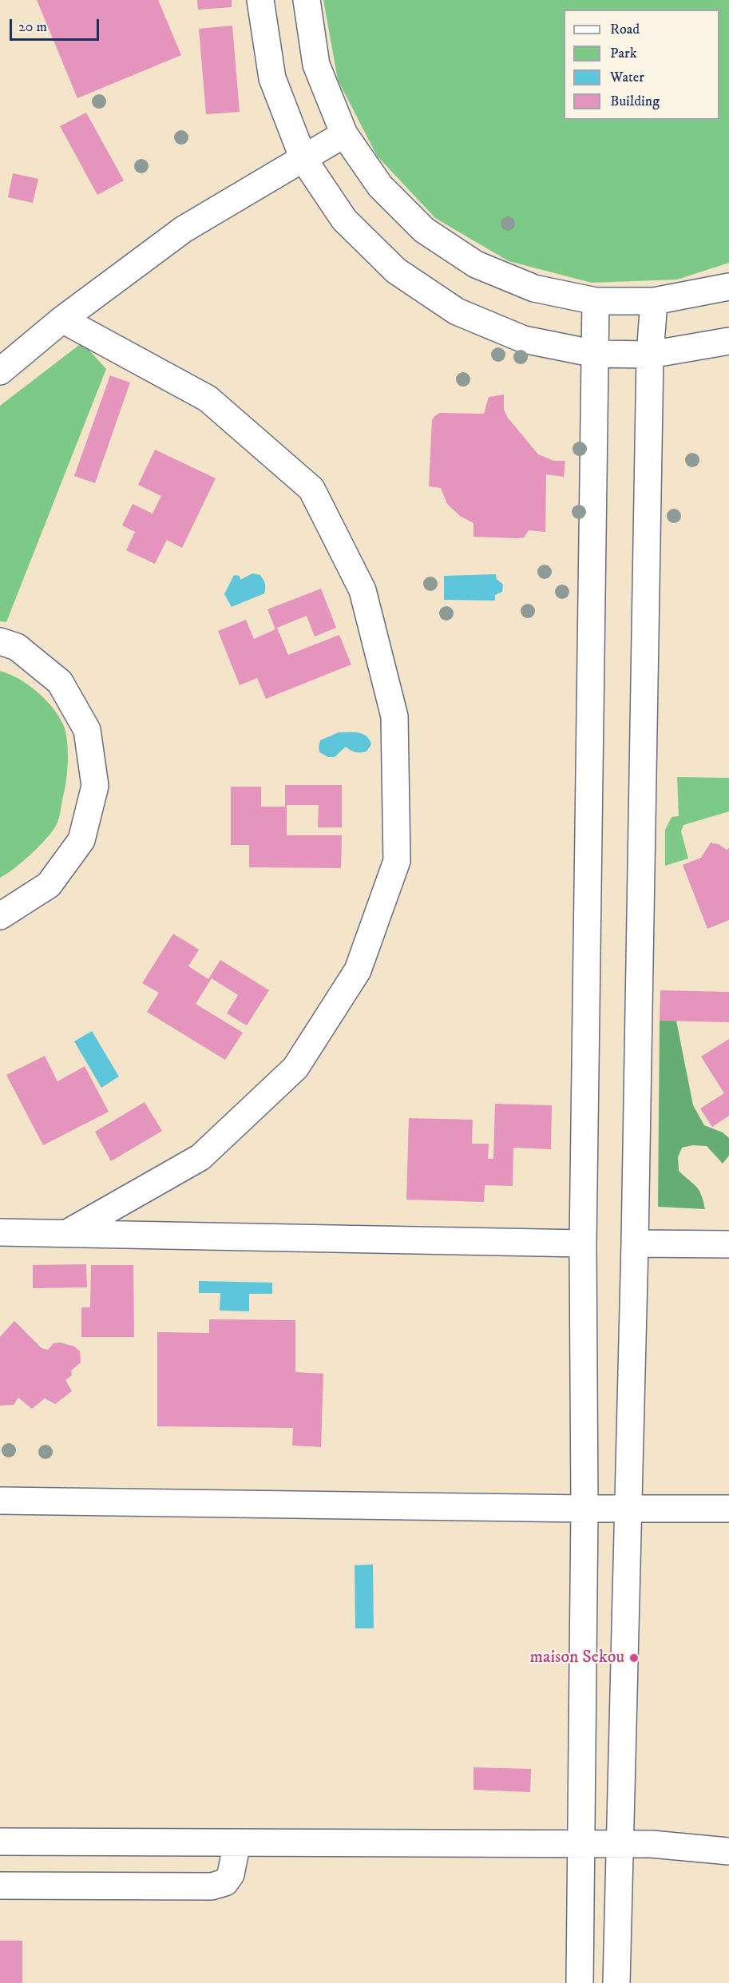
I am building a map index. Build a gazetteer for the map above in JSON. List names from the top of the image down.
{
  "places": ["maison Sekou"],
  "legend": [
    "Road",
    "Park",
    "Water",
    "Building"
  ],
  "scale_bar": "20 m"
}
